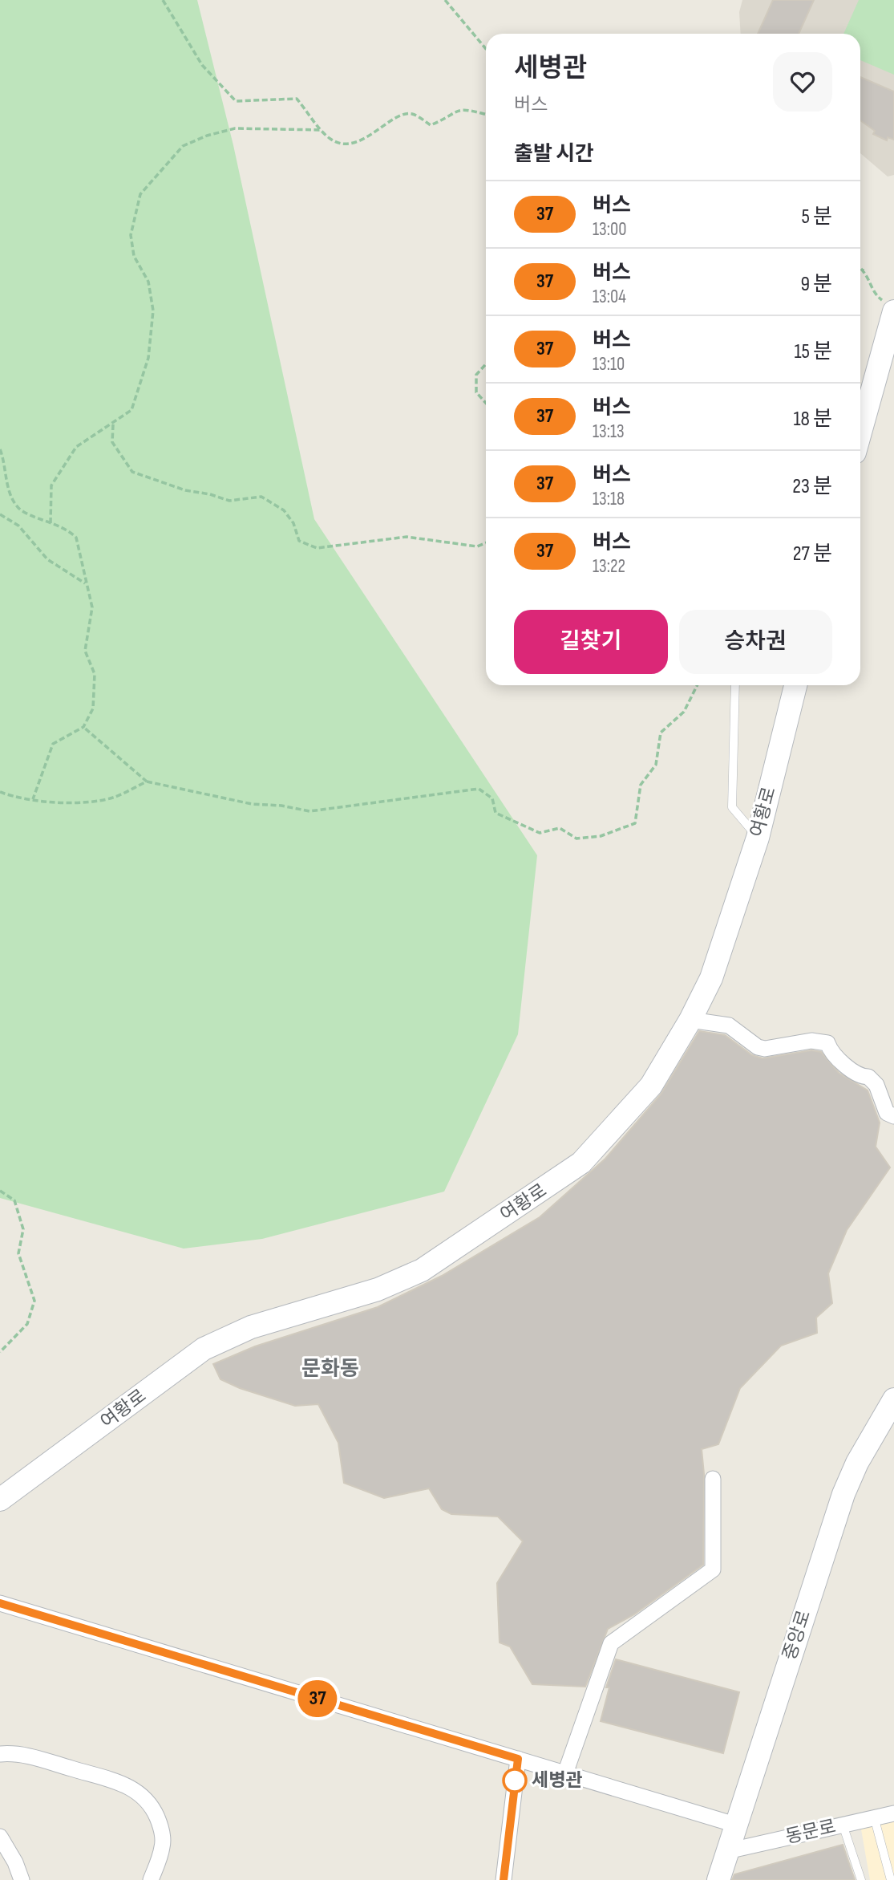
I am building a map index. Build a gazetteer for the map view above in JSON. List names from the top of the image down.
{
  "streets": {
    "street": ["여황로", "중앙로", "동문로"]
  },
  "crossings": [
    ["중앙로", "동문로"]
  ],
  "districts": ["문화동"],
  "places": ["세병관"],
  "lines": ["bus line 37"],
  "page": {
    "on_map": "37",
    "heading": [
      ["세병관", "버스"],
      "출발 시간"
    ],
    "list": [
      {
        "mark": "37",
        "name": "버스",
        "note": "13:00",
        "value": "5 분"
      },
      {
        "mark": "37",
        "name": "버스",
        "note": "13:04",
        "value": "9 분"
      },
      {
        "mark": "37",
        "name": "버스",
        "note": "13:10",
        "value": "15 분"
      },
      {
        "mark": "37",
        "name": "버스",
        "note": "13:13",
        "value": "18 분"
      },
      {
        "mark": "37",
        "name": "버스",
        "note": "13:18",
        "value": "23 분"
      },
      {
        "mark": "37",
        "name": "버스",
        "note": "13:22",
        "value": "27 분"
      }
    ],
    "buttons": ["길찾기", "승차권"]
  }
}
